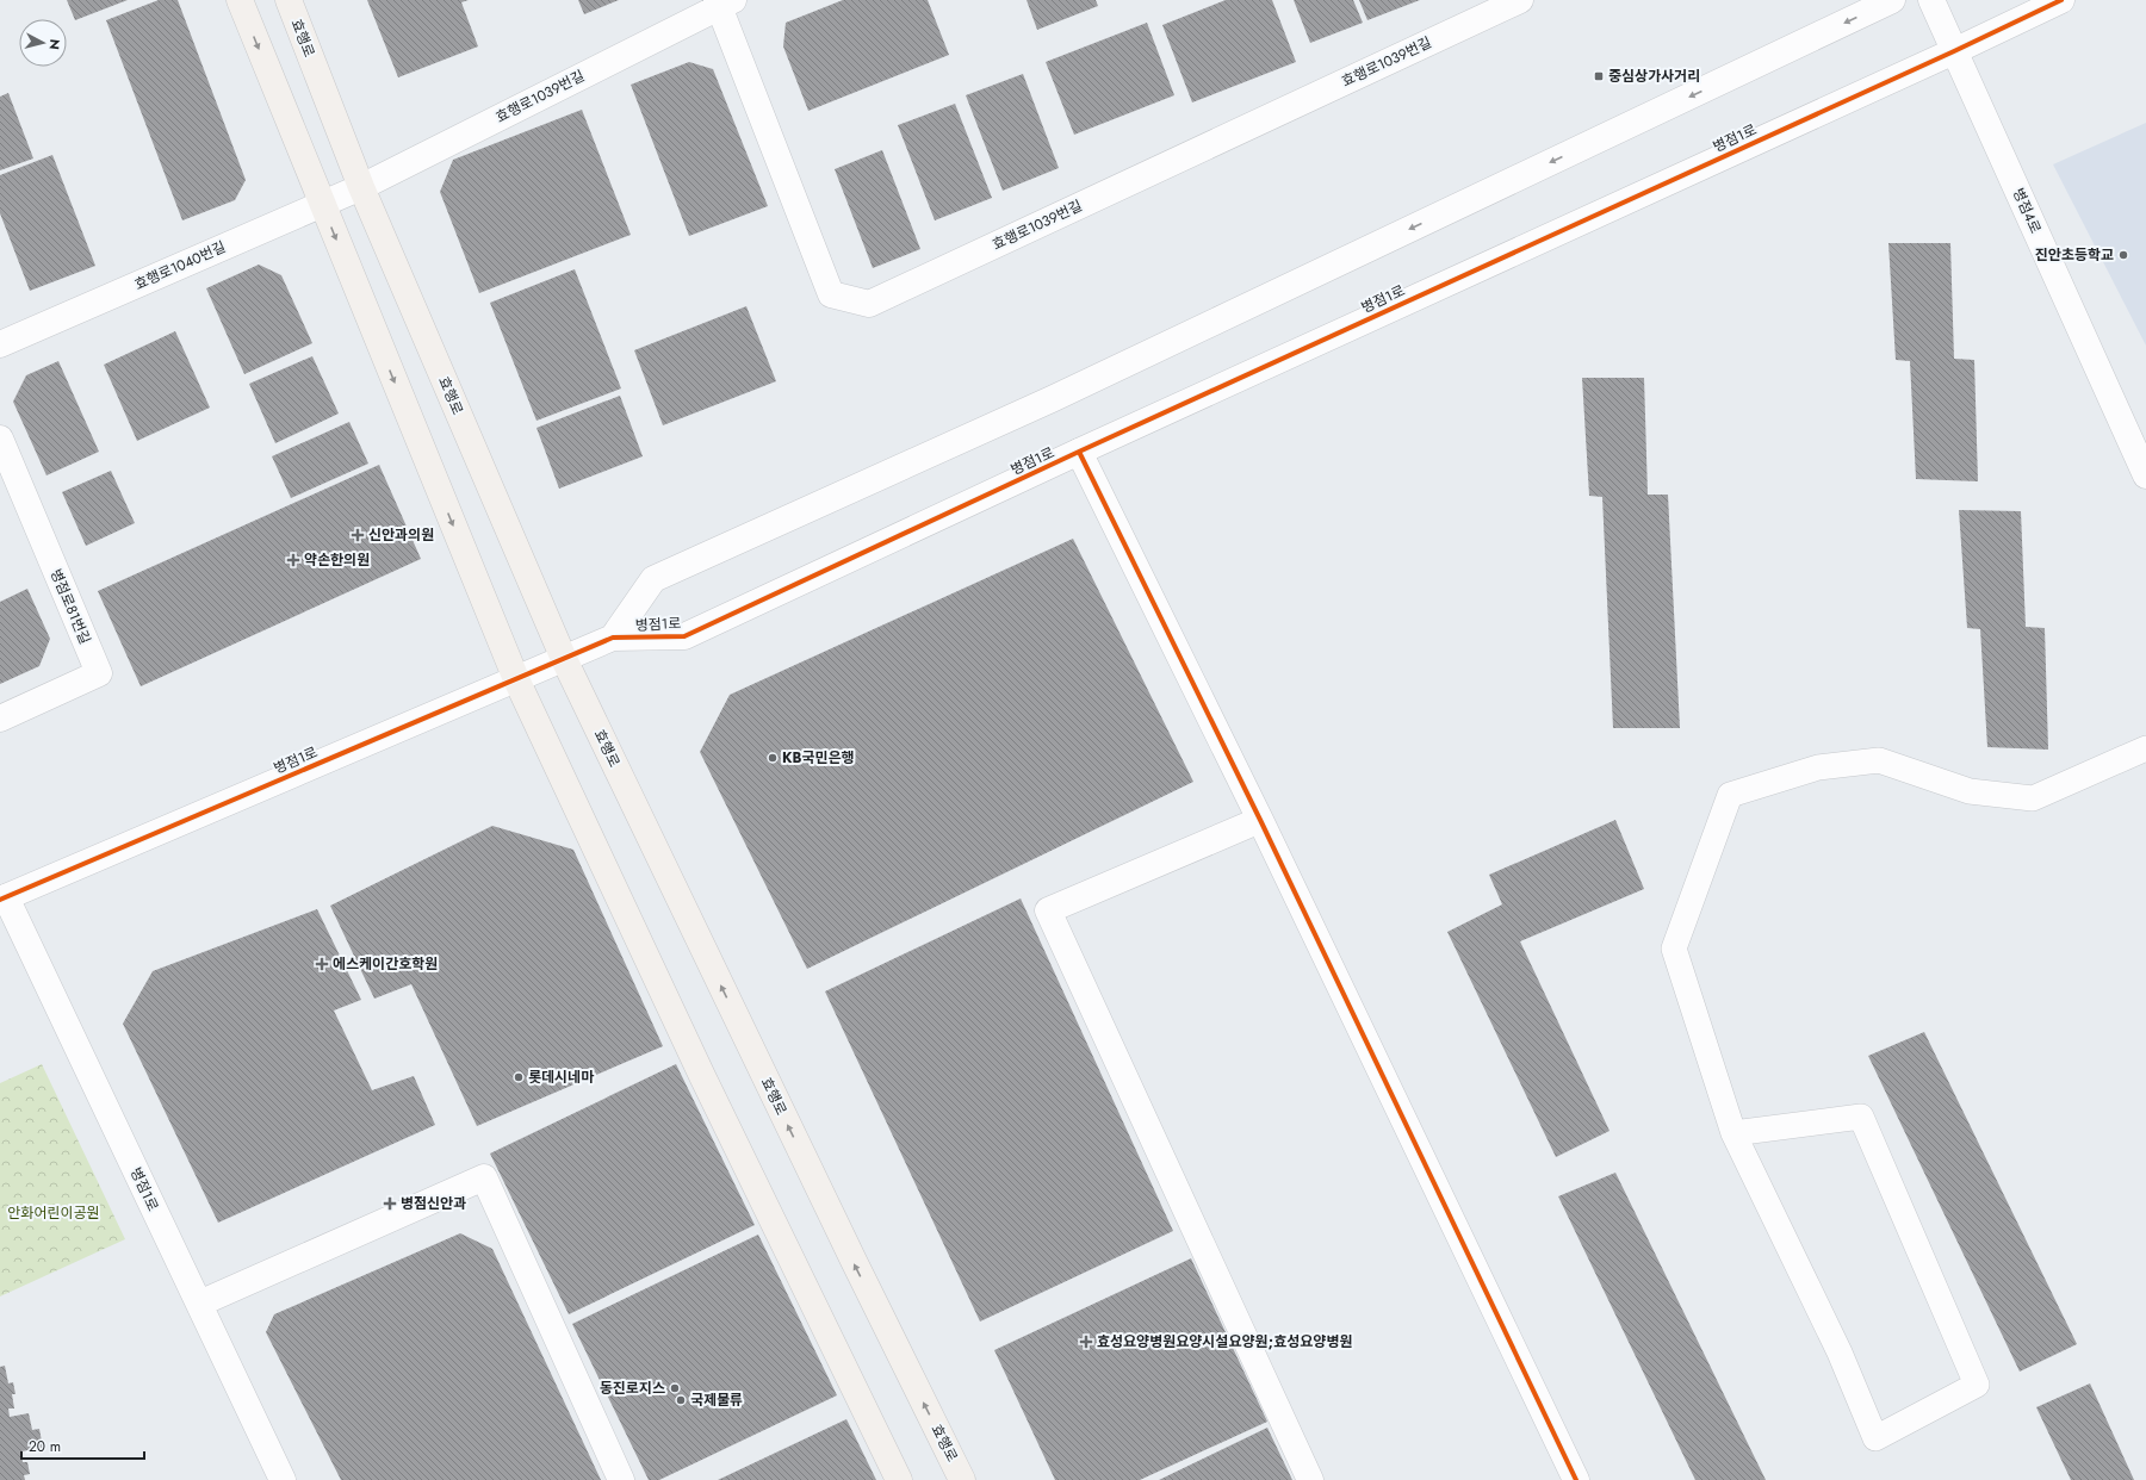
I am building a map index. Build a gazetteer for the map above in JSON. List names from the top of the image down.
{
  "streets": {
    "main road": ["효행로"],
    "street": [
      "효행로1039번길",
      "병점1로",
      "병점4로",
      "효행로1040번길",
      "병점로81번길"
    ]
  },
  "crossings": [
    ["효행로", "효행로1039번길"],
    ["효행로", "병점1로"],
    ["효행로", "효행로1040번길"],
    ["효행로1039번길", "효행로1040번길"],
    ["병점1로", "병점4로"]
  ],
  "parks": ["안화어린이공원"],
  "places": {
    "transit": ["중심상가사거리"],
    "other": [
      "진안초등학교",
      "KB국민은행",
      "롯데시네마",
      "동진로지스",
      "국제물류"
    ],
    "health": [
      "신안과의원",
      "약손한의원",
      "에스케이간호학원",
      "병점신안과",
      "효성요양병원요양시설요양원;효성요양병원"
    ]
  },
  "scale_bar": "20 m",
  "north": "right"
}
